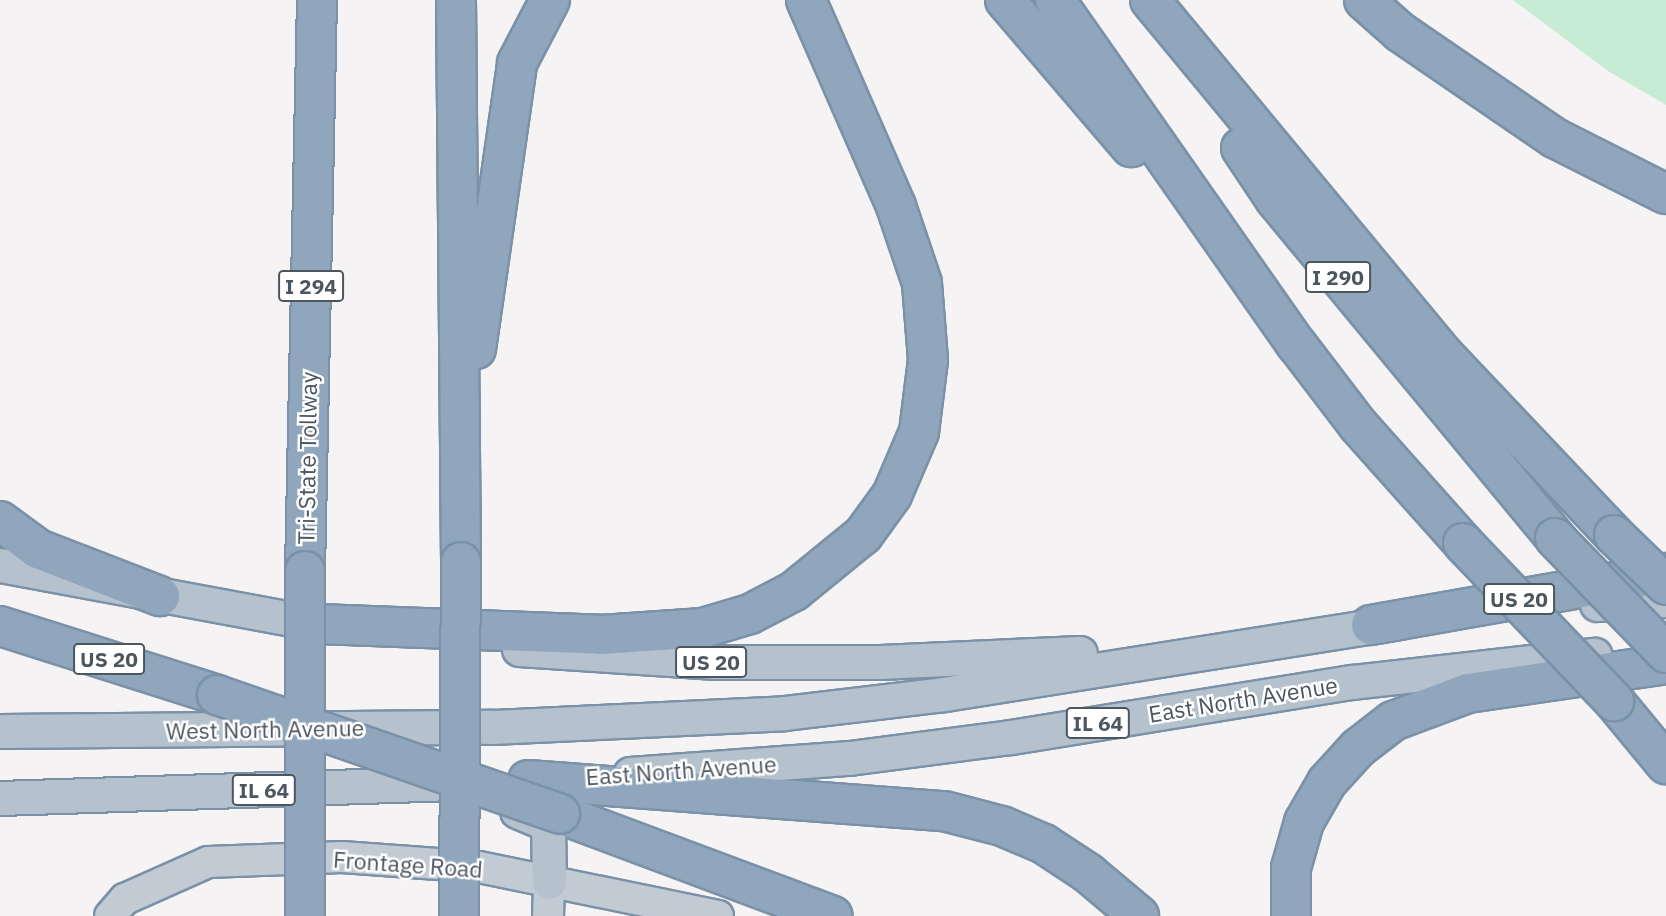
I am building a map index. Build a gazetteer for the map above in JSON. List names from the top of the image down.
{
  "streets": {
    "highway": [
      "I 290",
      "I 294",
      "Tri-State Tollway",
      "US 20"
    ],
    "main road": ["East North Avenue", "IL 64", "West North Avenue"],
    "street": ["Frontage Road"]
  },
  "crossings": [
    ["I 290", "East North Avenue"],
    ["US 20", "West North Avenue"],
    ["East North Avenue", "IL 64"]
  ]
}
